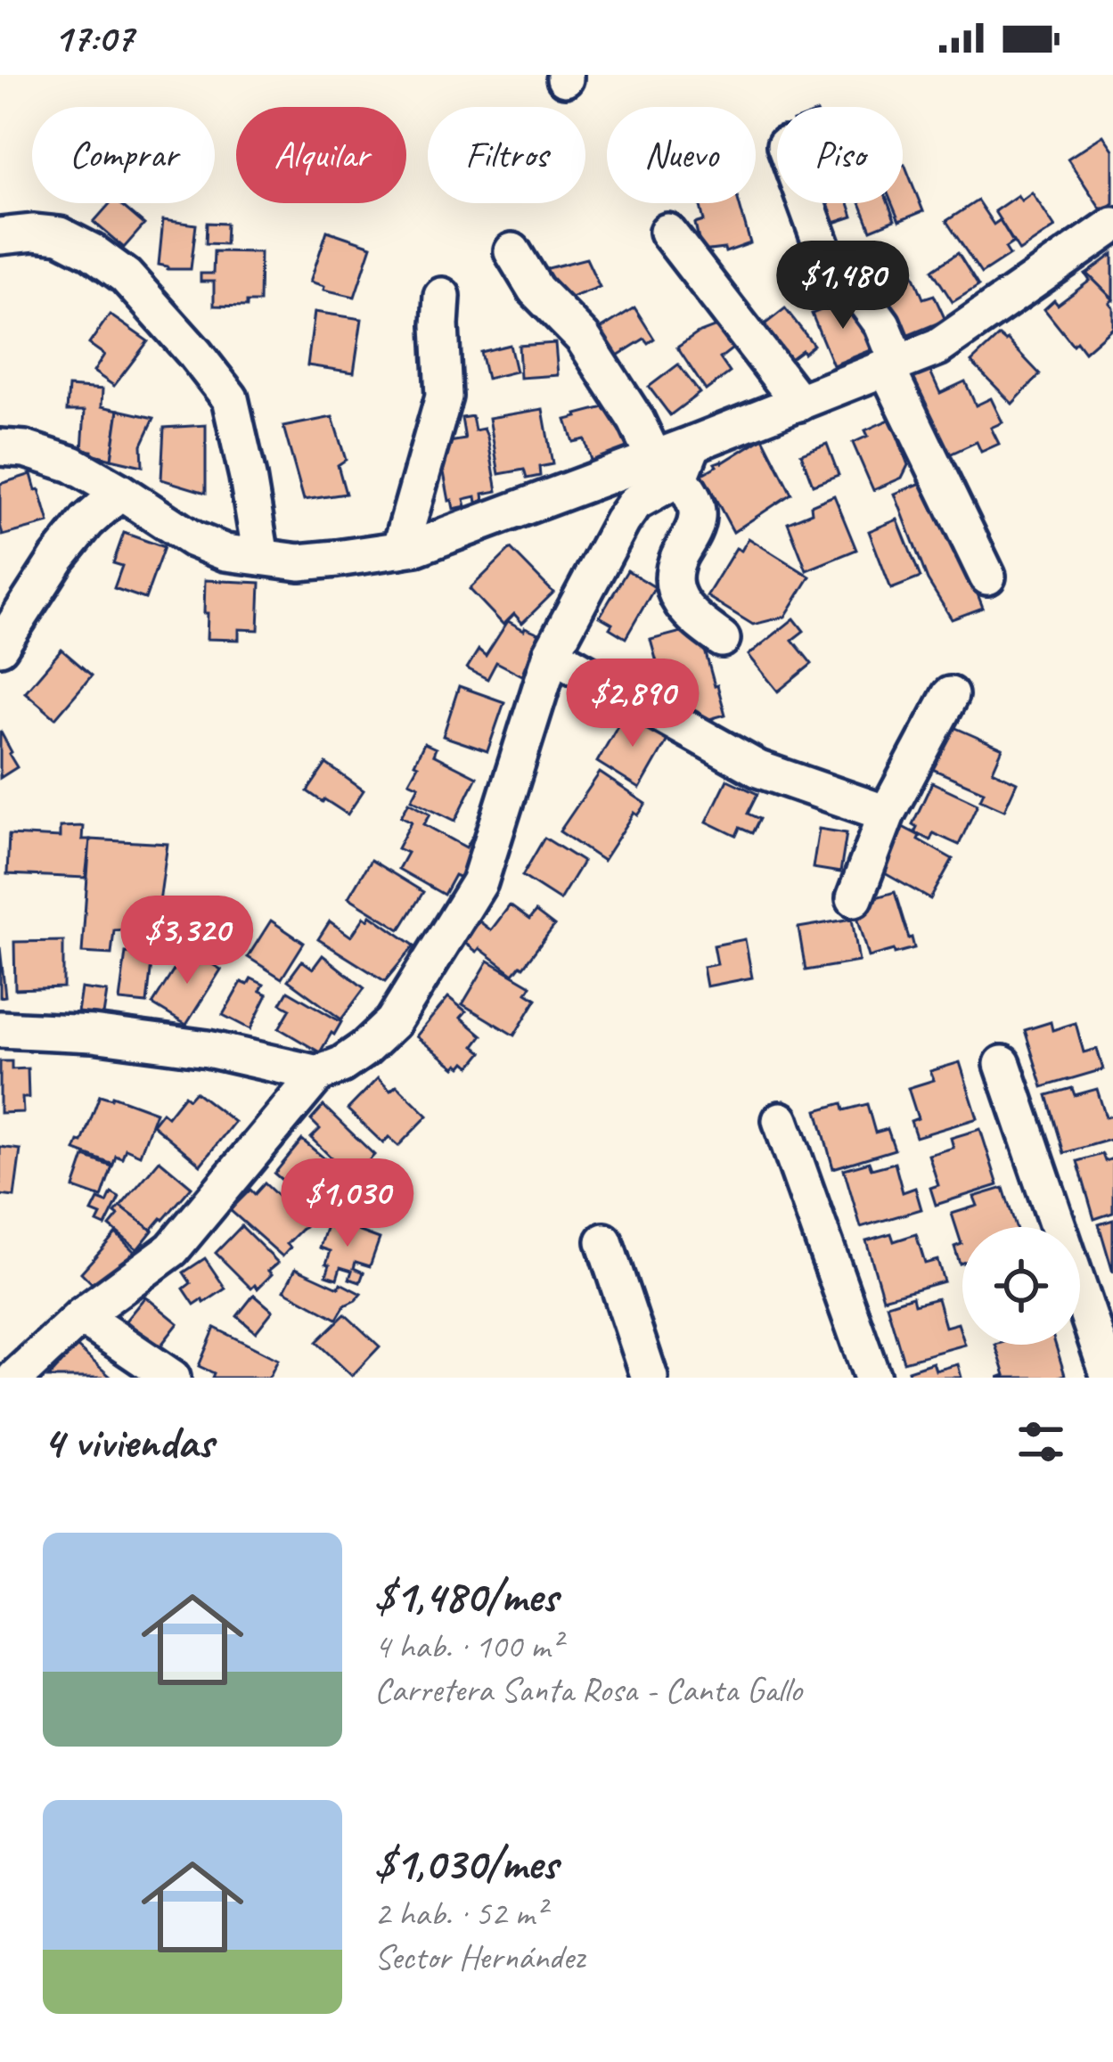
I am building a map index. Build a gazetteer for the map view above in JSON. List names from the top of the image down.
{
  "page": {
    "status": "17:07",
    "chip": [
      "Comprar",
      "Alquilar",
      "Filtros",
      "Nuevo",
      "Piso"
    ],
    "price": [
      "$1,480",
      "$2,890",
      "$3,320",
      "$1,030"
    ],
    "heading": "4 viviendas",
    "list": [
      {
        "name": "$1,480/mes",
        "note": "4 hab. · 100 m² · Carretera Santa Rosa - Canta Gallo"
      },
      {
        "name": "$1,030/mes",
        "note": "2 hab. · 52 m² · Sector Hernández"
      }
    ]
  }
}
